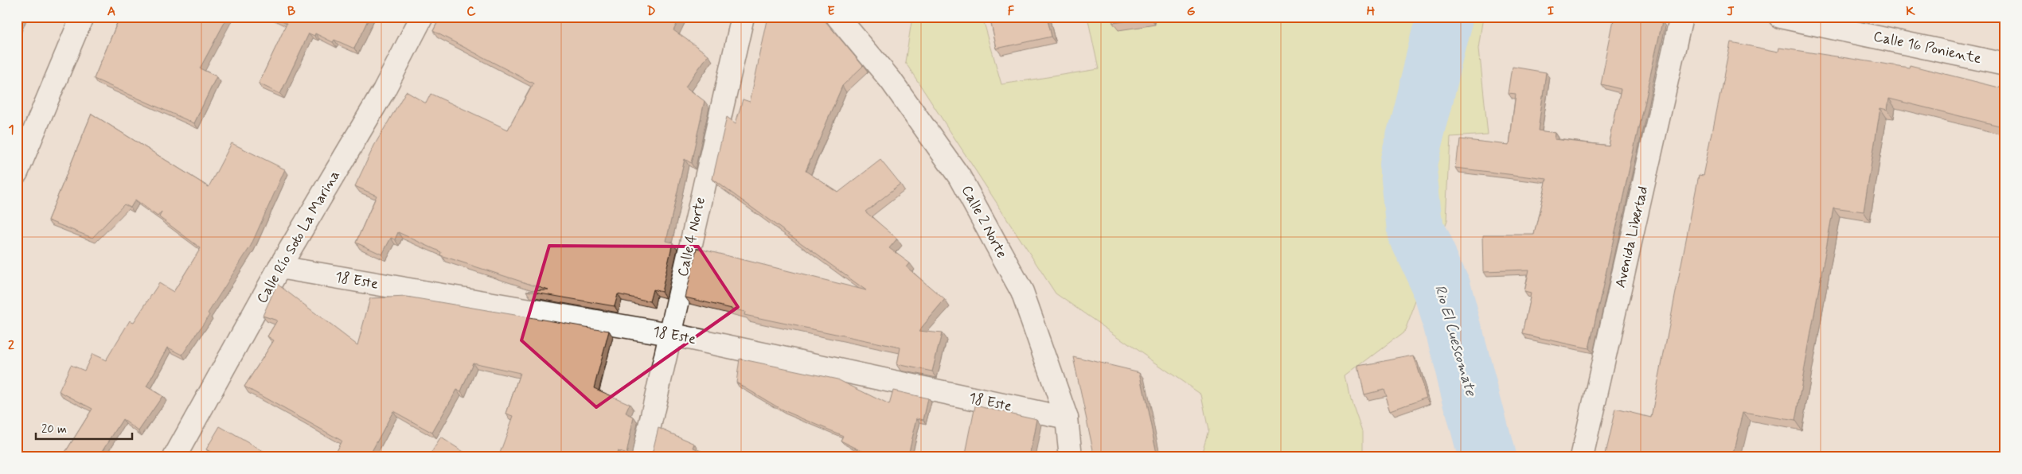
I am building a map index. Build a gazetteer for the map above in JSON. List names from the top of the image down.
{
  "streets": {
    "street": [
      "Calle 16 Poniente",
      "Calle 2 Norte",
      "Calle Río Soto La Marina",
      "Calle 4 Norte",
      "Avenida Libertad",
      "18 Este"
    ]
  },
  "crossings": [
    ["Calle 2 Norte", "18 Este"],
    ["Calle Río Soto La Marina", "18 Este"],
    ["Calle 4 Norte", "18 Este"]
  ],
  "water": ["Rio El Cuescomate"],
  "scale_bar": "20 m",
  "grid": {
    "columns": [
      "A",
      "B",
      "C",
      "D",
      "E",
      "F",
      "G",
      "H",
      "I",
      "J",
      "K"
    ],
    "rows": ["1", "2"]
  }
}
